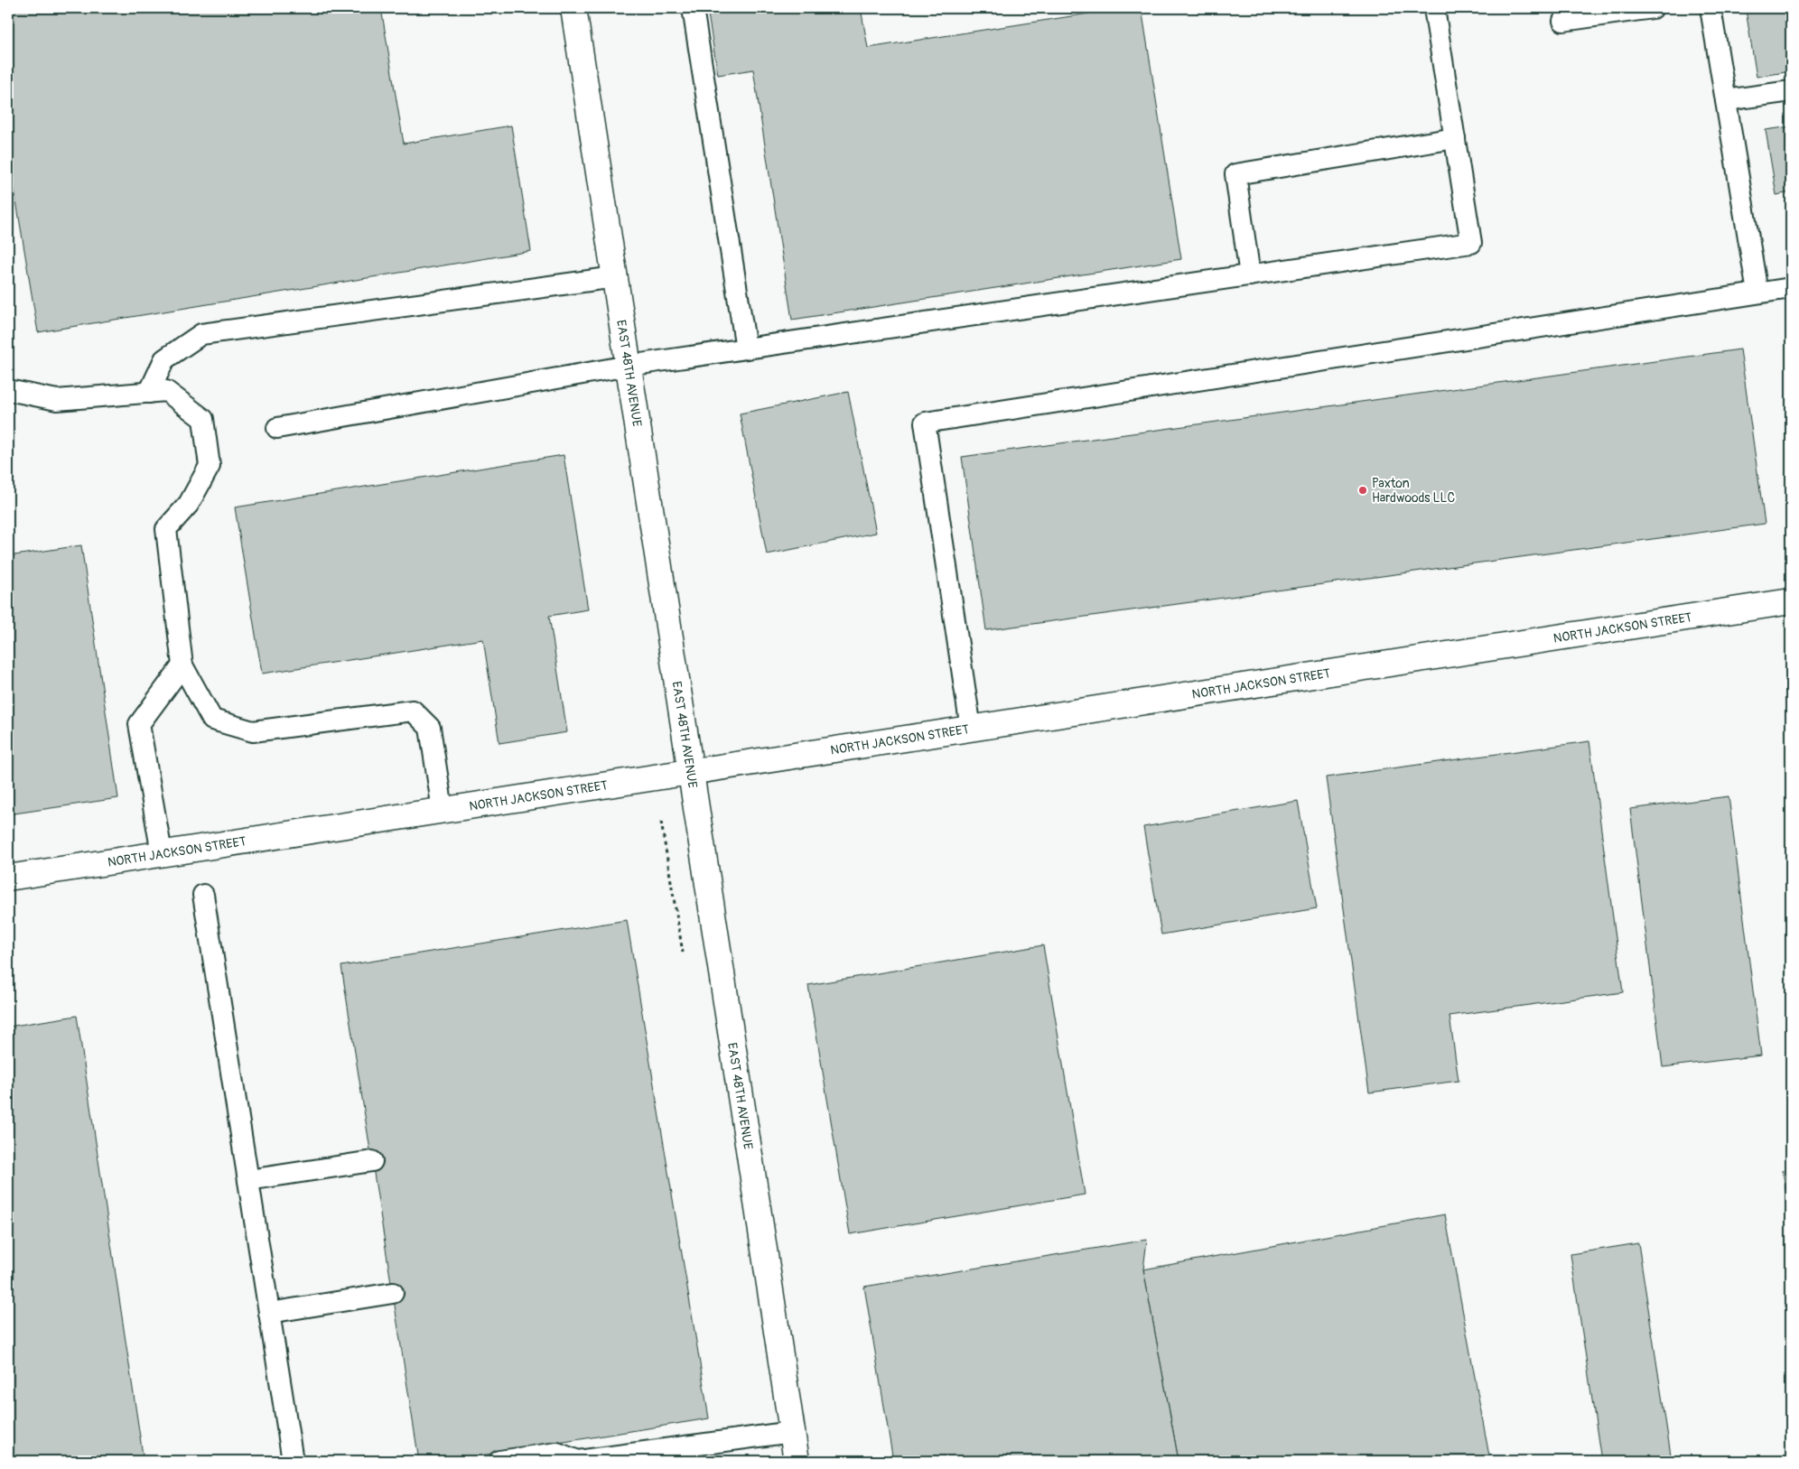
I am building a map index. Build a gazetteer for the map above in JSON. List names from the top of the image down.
{
  "streets": {
    "street": ["EAST 48TH AVENUE", "NORTH JACKSON STREET"]
  },
  "crossings": [
    ["EAST 48TH AVENUE", "NORTH JACKSON STREET"]
  ],
  "places": ["Paxton Hardwoods LLC"]
}
